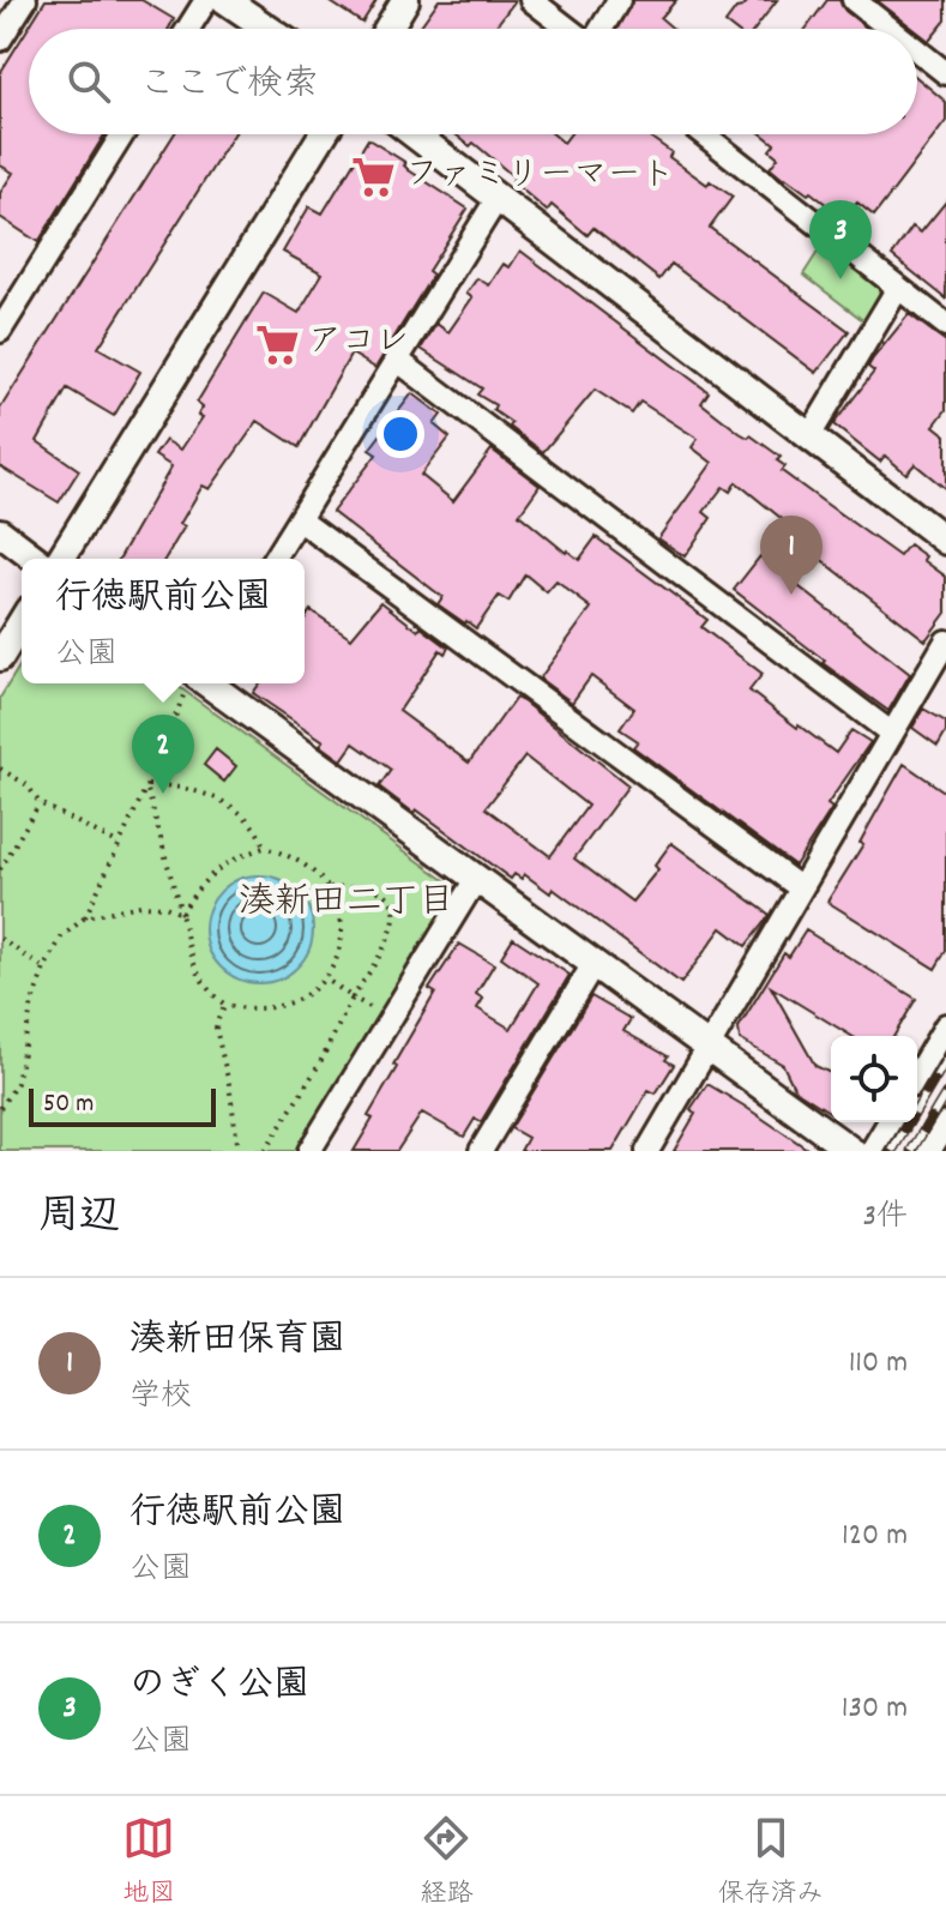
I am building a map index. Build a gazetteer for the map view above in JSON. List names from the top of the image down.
{
  "districts": ["湊新田二丁目"],
  "places": {
    "supermarket": ["ファミリーマート", "アコレ"]
  },
  "scale_bar": "50 m",
  "page": {
    "search": "ここで検索",
    "pins": ["3", "1", "2"],
    "popup": ["行徳駅前公園", "公園"],
    "scale": "50 m",
    "heading": ["周辺", "3件"],
    "list": [
      {
        "mark": "1",
        "name": "湊新田保育園",
        "note": "学校",
        "value": "110 m"
      },
      {
        "mark": "2",
        "name": "行徳駅前公園",
        "note": "公園",
        "value": "120 m"
      },
      {
        "mark": "3",
        "name": "のぎく公園",
        "note": "公園",
        "value": "130 m"
      }
    ],
    "nav": ["地図", "経路", "保存済み"]
  }
}
